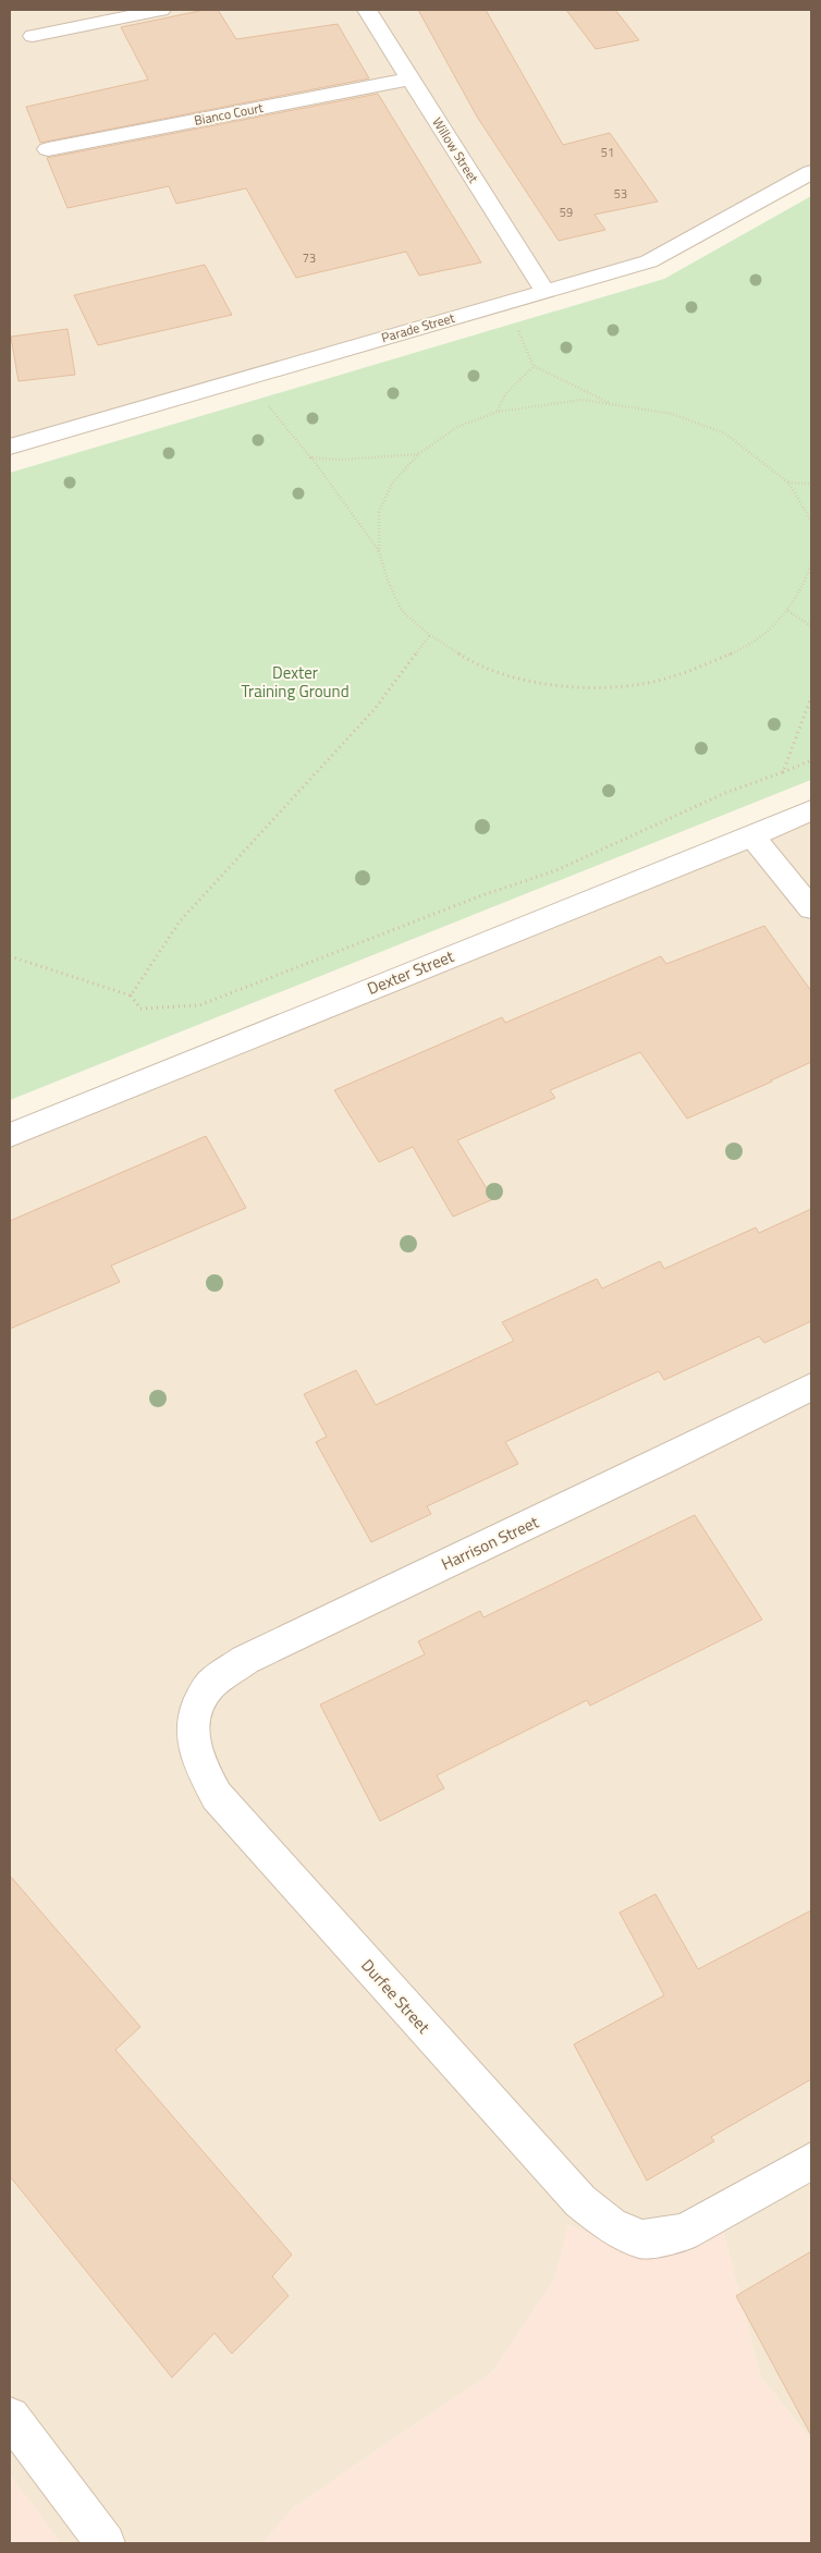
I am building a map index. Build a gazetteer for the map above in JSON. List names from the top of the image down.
{
  "streets": {
    "street": [
      "Bianco Court",
      "Willow Street",
      "Parade Street",
      "Dexter Street",
      "Harrison Street",
      "Durfee Street"
    ]
  },
  "crossings": [
    ["Bianco Court", "Willow Street"],
    ["Willow Street", "Parade Street"],
    ["Harrison Street", "Durfee Street"]
  ],
  "parks": ["Dexter Training Ground"],
  "house_numbers": [
    "51",
    "53",
    "59",
    "73"
  ]
}
